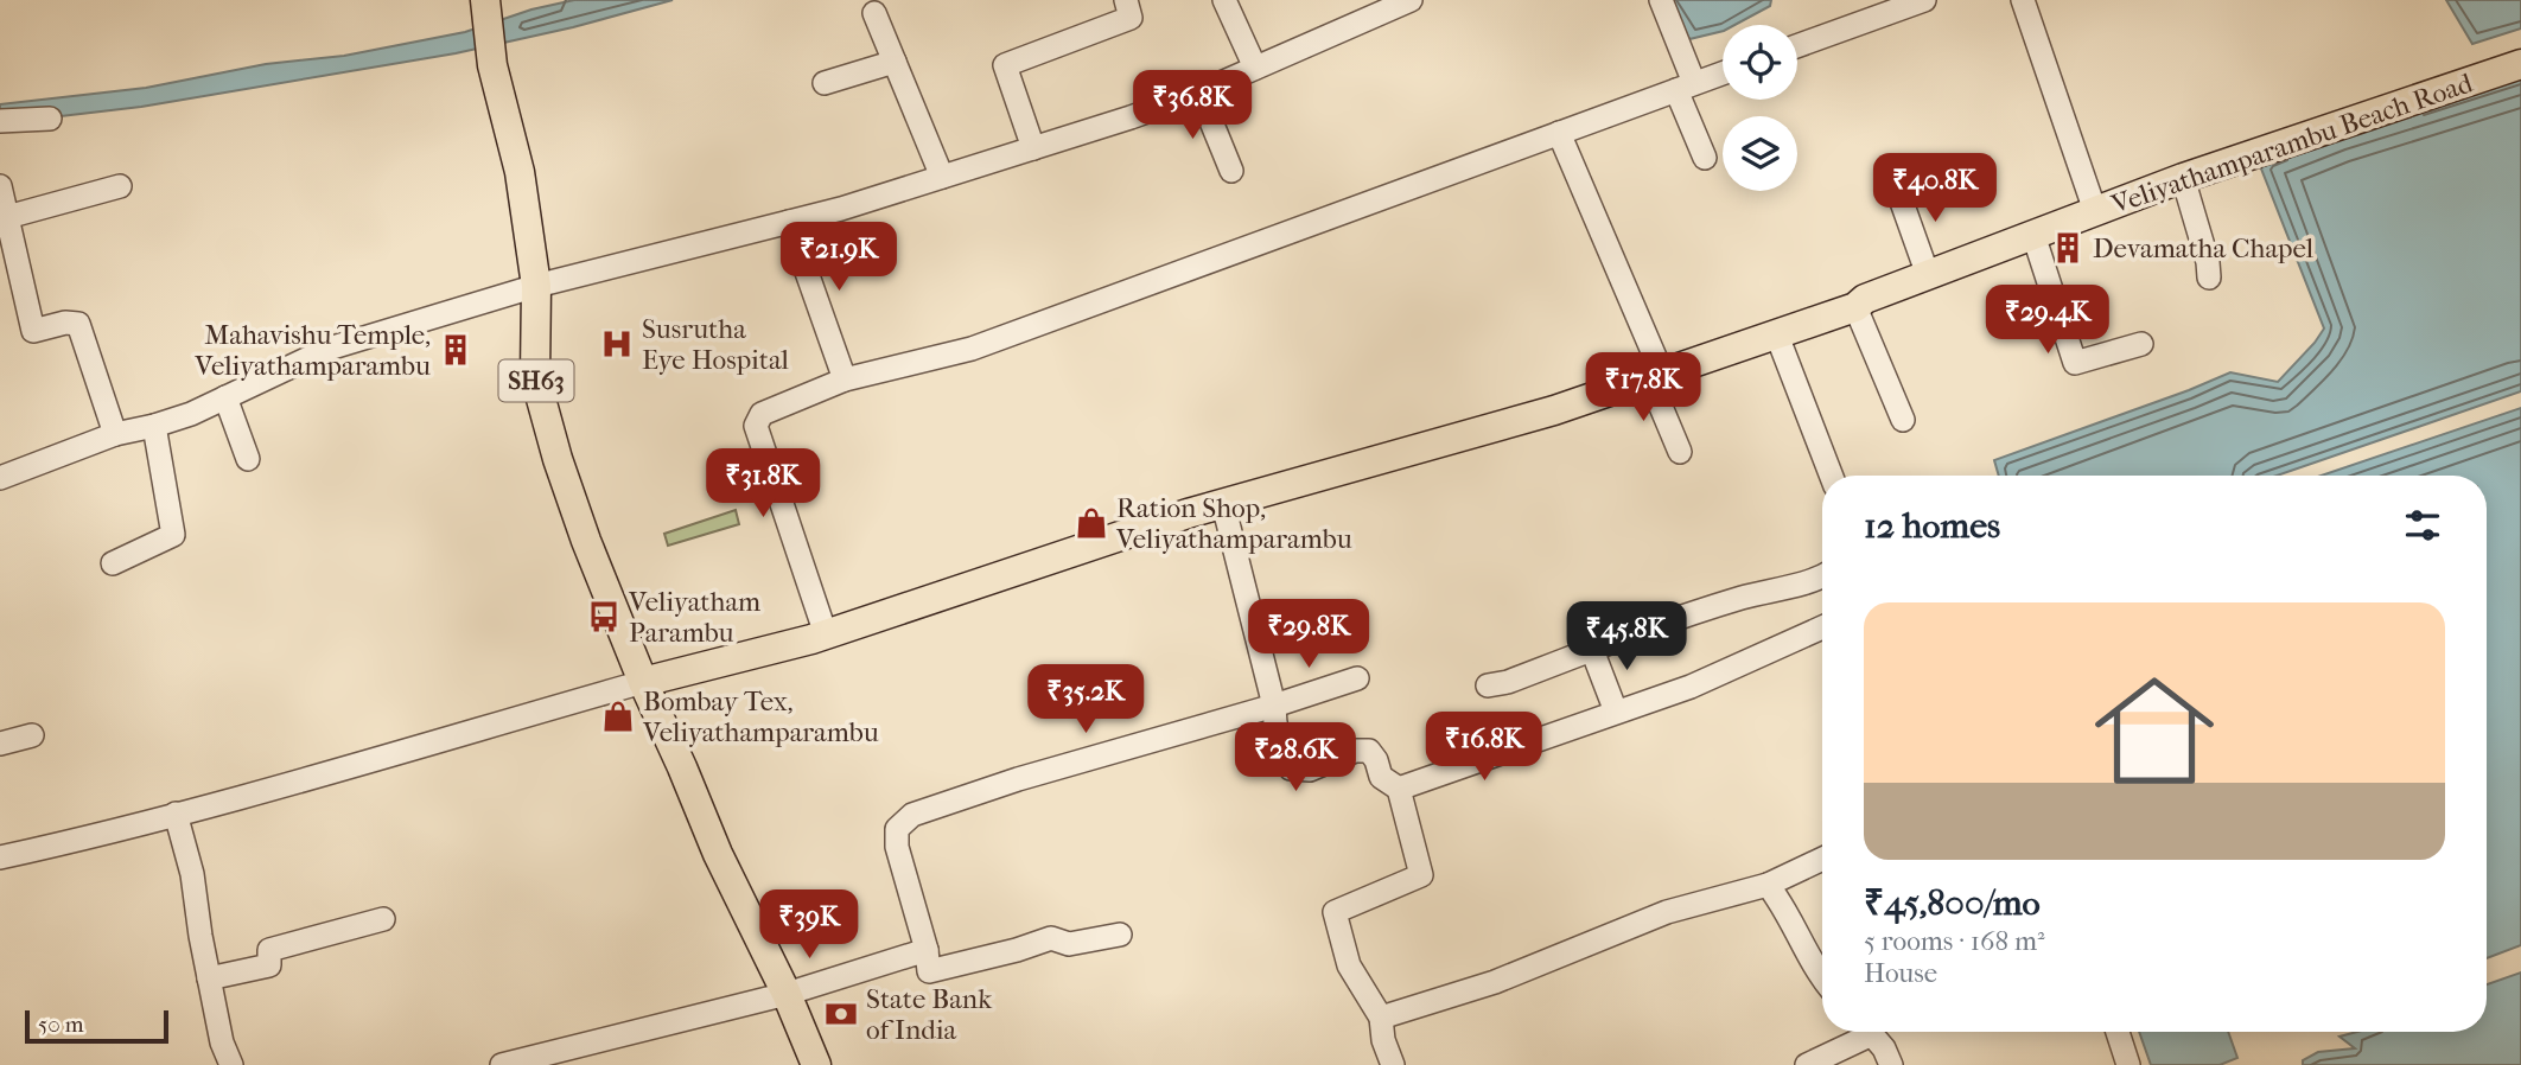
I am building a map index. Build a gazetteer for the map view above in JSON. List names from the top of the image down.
{
  "streets": {
    "main road": ["Veliyathamparambu Beach Road", "SH63"]
  },
  "crossings": [
    ["Veliyathamparambu Beach Road", "SH63"]
  ],
  "places": {
    "building": ["Devamatha Chapel", "Mahavishu Temple, Veliyathamparambu"],
    "hospital": ["Susrutha Eye Hospital"],
    "shop": ["Ration Shop, Veliyathamparambu", "Bombay Tex, Veliyathamparambu"],
    "bus stop": ["Veliyatham Parambu"],
    "bank": ["State Bank of India"]
  },
  "scale_bar": "50 m",
  "page": {
    "price": [
      "₹36.8K",
      "₹40.8K",
      "₹21.9K",
      "₹29.4K",
      "₹17.8K",
      "₹31.8K",
      "₹29.8K",
      "₹45.8K",
      "₹35.2K",
      "₹16.8K",
      "₹28.6K",
      "₹39K"
    ],
    "heading": "12 homes",
    "list": [
      {
        "name": "₹45,800/mo",
        "note": "5 rooms · 168 m² · House"
      }
    ],
    "scale": "50 m"
  }
}
